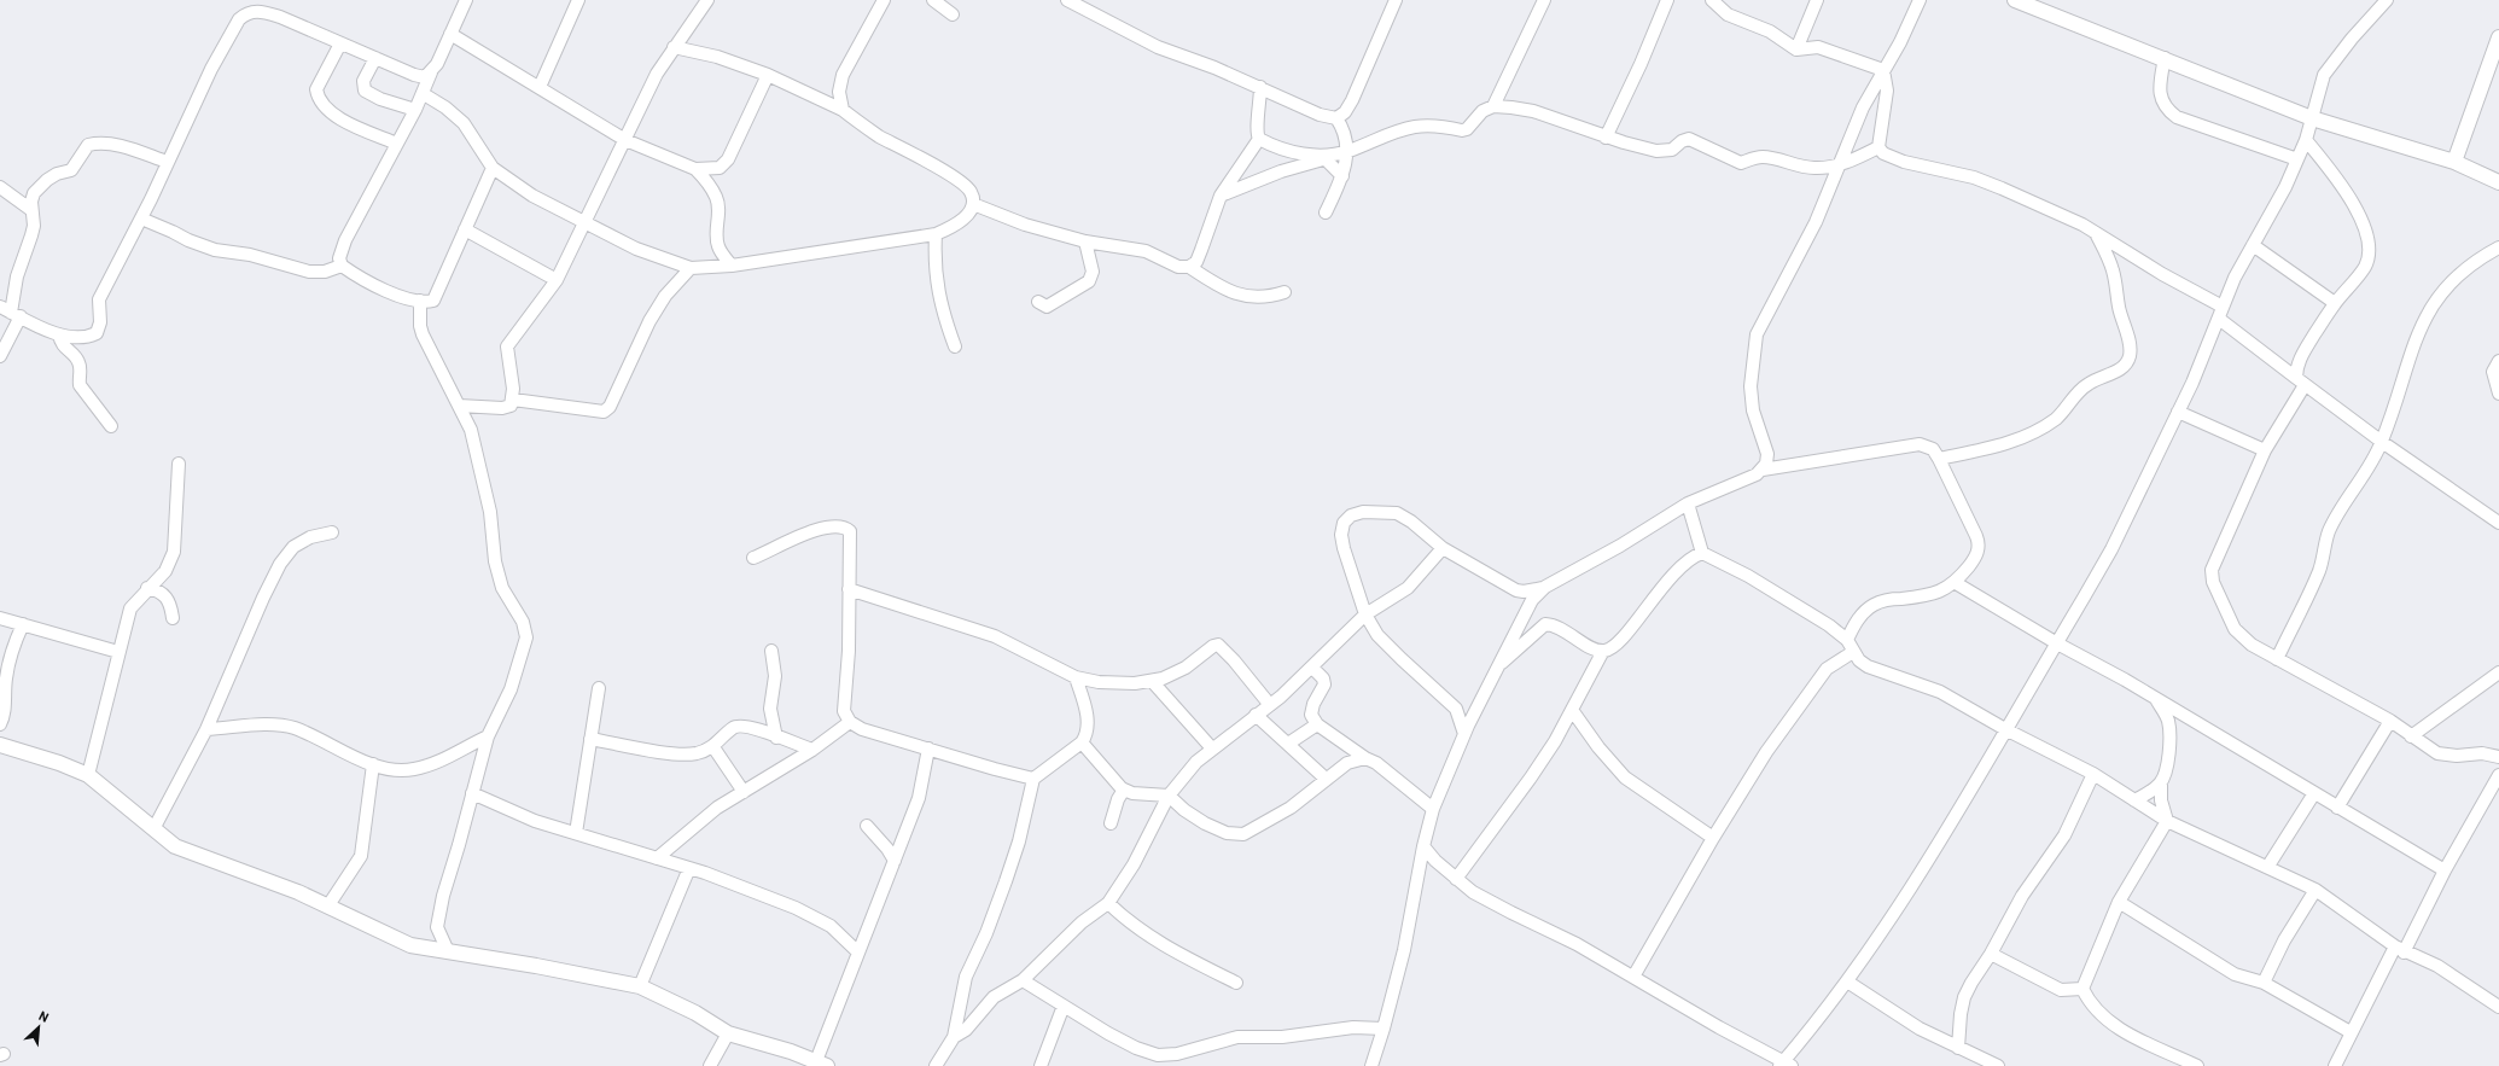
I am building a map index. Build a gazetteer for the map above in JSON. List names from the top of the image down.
{
  "north": "top right"
}
